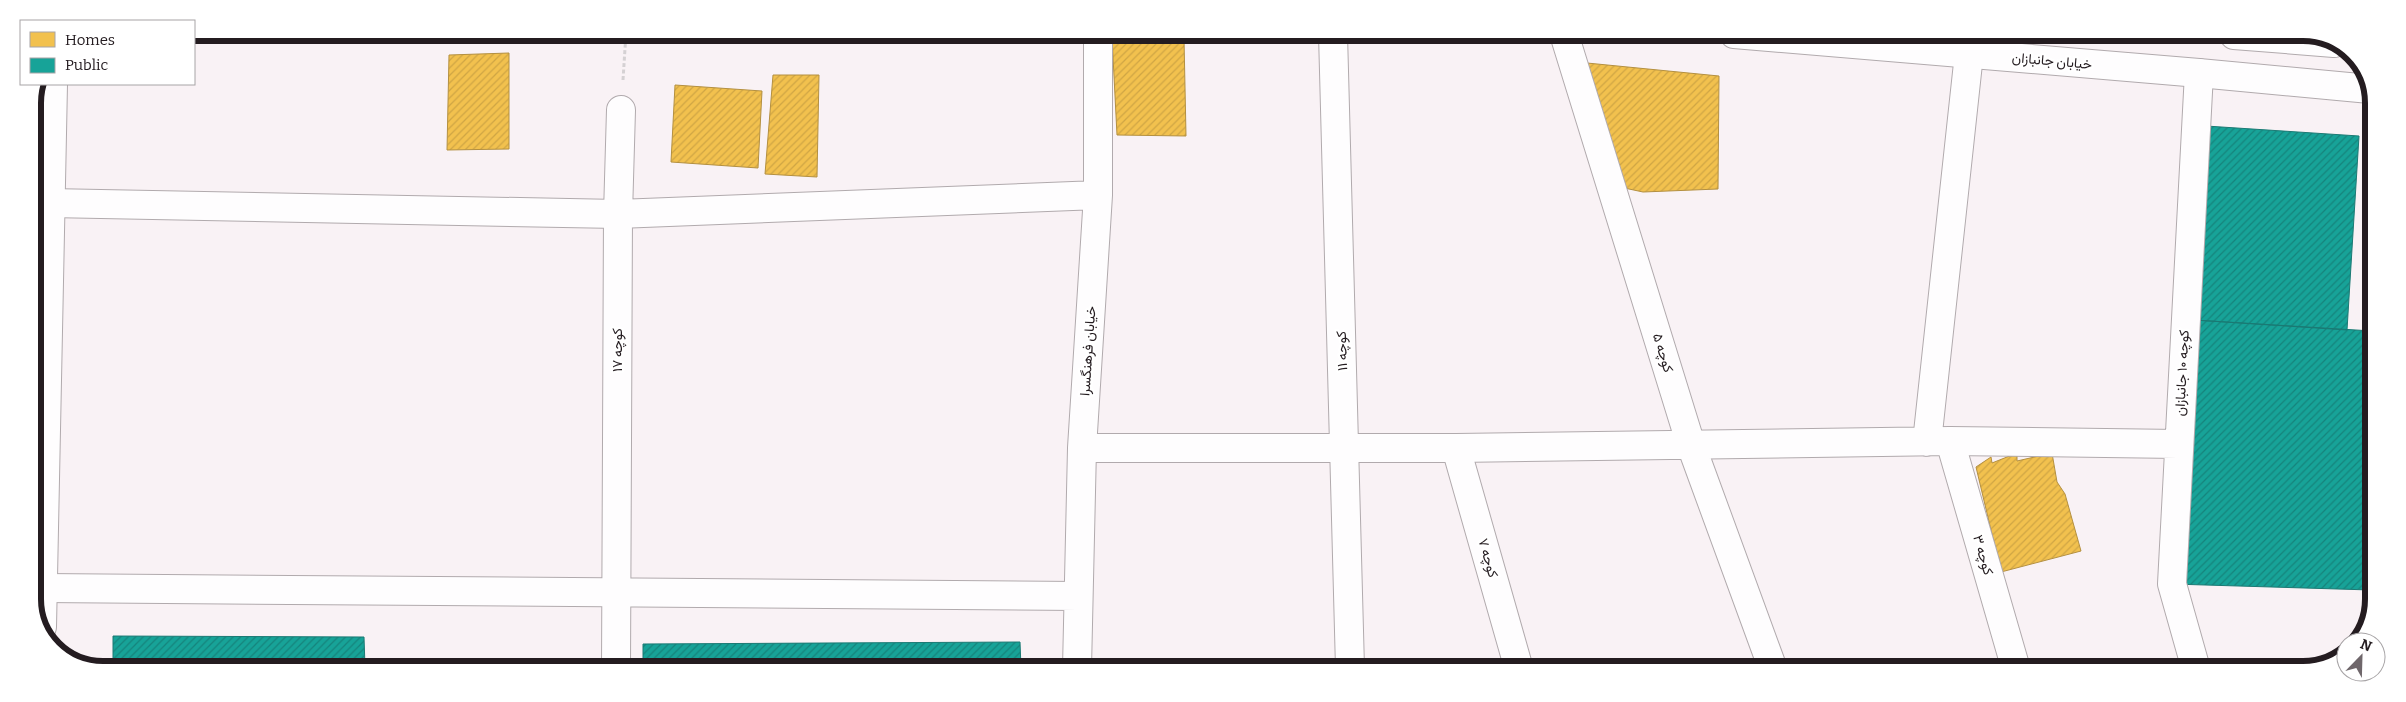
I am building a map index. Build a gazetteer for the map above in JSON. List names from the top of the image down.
{
  "streets": {
    "street": [
      "خیابان جانبازان",
      "کوچه ۱۷",
      "خیابان فرهنگسرا",
      "کوچه ۱۱",
      "کوچه ۵",
      "کوچه ۱۰ جانبازان",
      "کوچه ۳",
      "کوچه ۷"
    ]
  },
  "crossings": [
    ["خیابان جانبازان", "کوچه ۱۰ جانبازان"]
  ],
  "legend": ["Homes", "Public"],
  "north": "top right"
}
